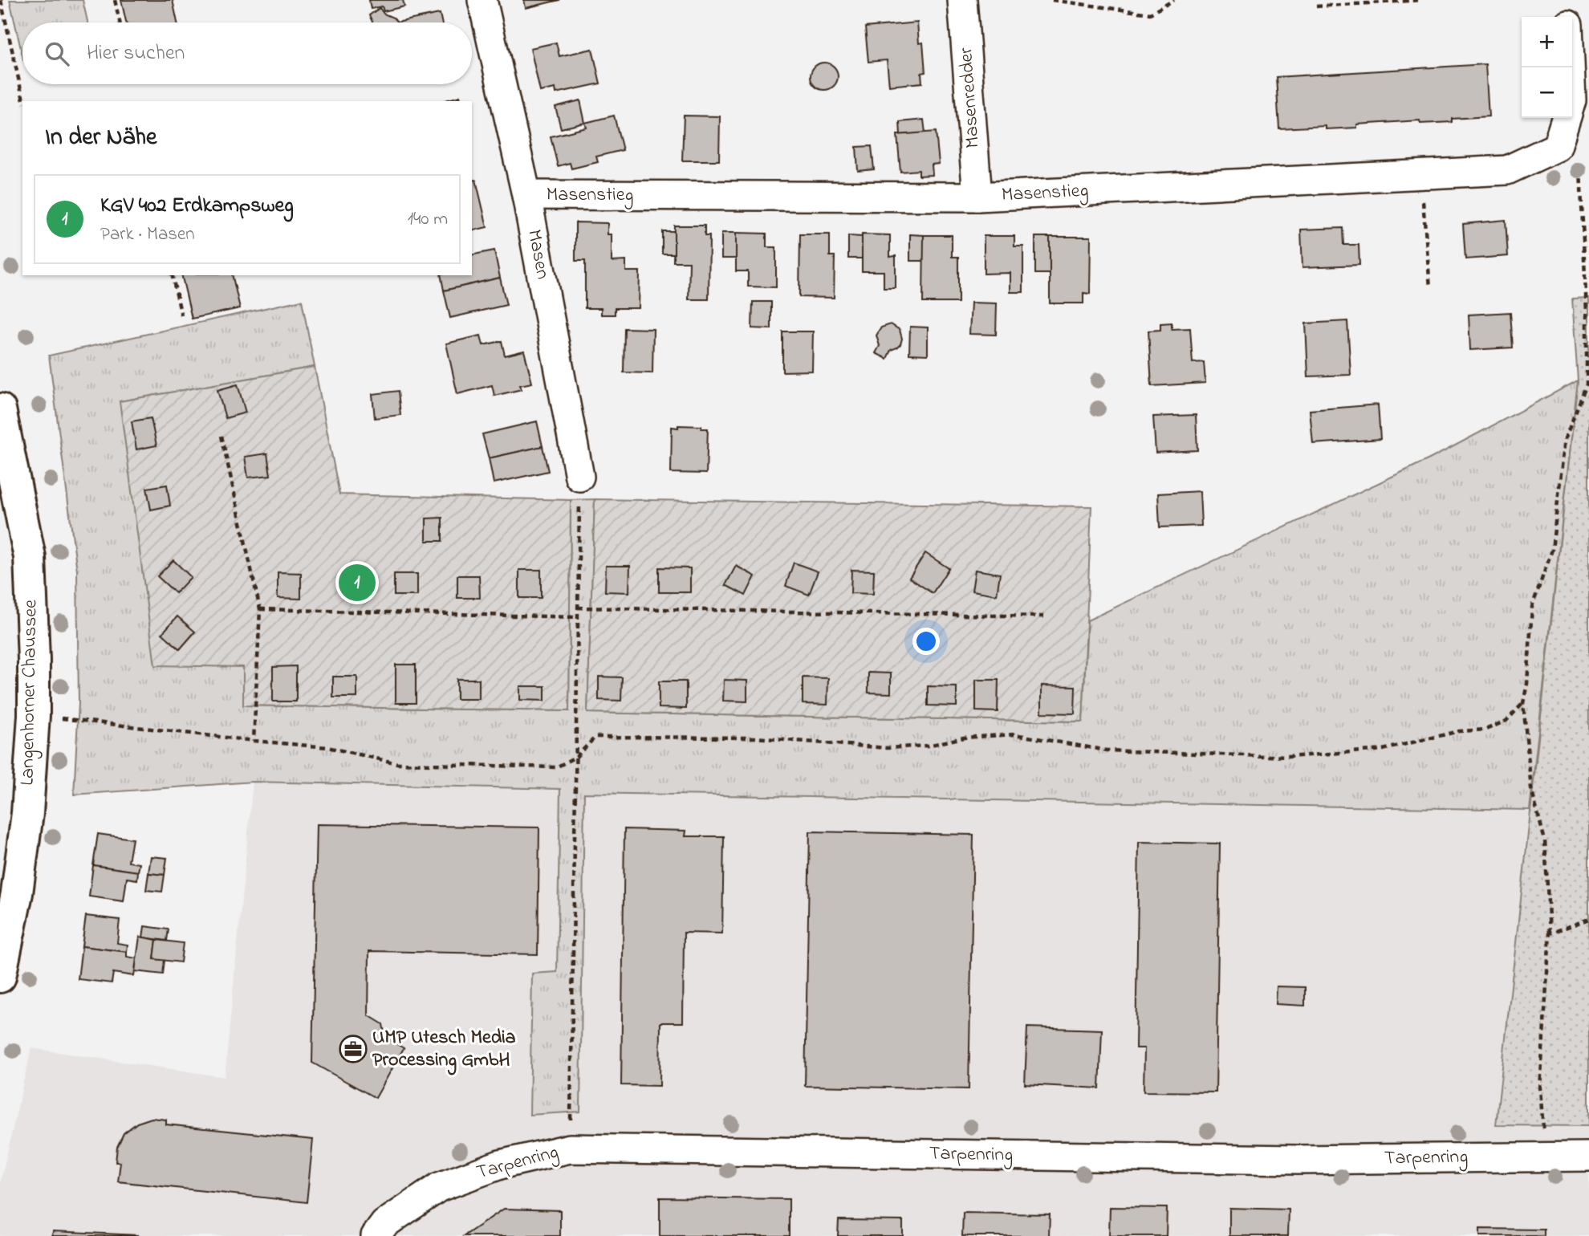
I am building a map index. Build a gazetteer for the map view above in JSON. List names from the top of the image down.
{
  "streets": {
    "main road": ["Langenhorner Chaussee"],
    "street": [
      "Masenredder",
      "Masenstieg",
      "Masen",
      "Tarpenring"
    ]
  },
  "crossings": [
    ["Masenredder", "Masenstieg"],
    ["Masenstieg", "Masen"]
  ],
  "places": {
    "office": ["UMP Utesch Media Processing GmbH"]
  },
  "page": {
    "map_buttons": ["+", "−"],
    "search": "Hier suchen",
    "heading": "In der Nähe",
    "list": [
      {
        "mark": "1",
        "name": "KGV 402 Erdkampsweg",
        "note": "Park · Masen",
        "value": "140 m"
      }
    ],
    "pins": "1"
  }
}
